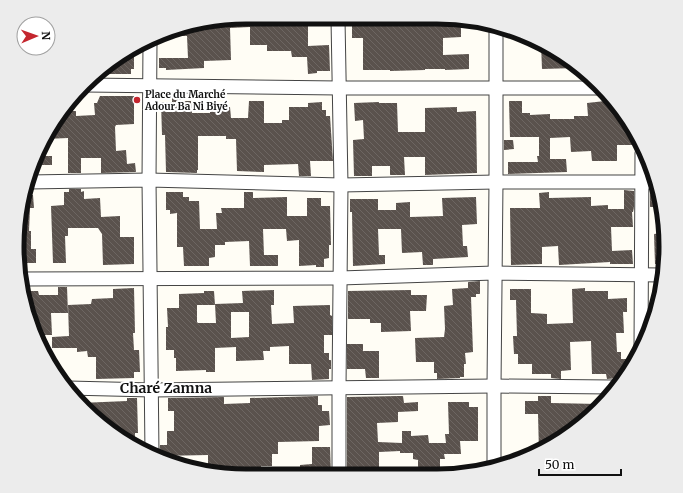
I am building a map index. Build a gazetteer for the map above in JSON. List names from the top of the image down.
{
  "districts": ["Charé Zamna"],
  "places": ["Place du Marché Adour Ba Ni Biyé"],
  "scale_bar": "50 m",
  "north": "right"
}
